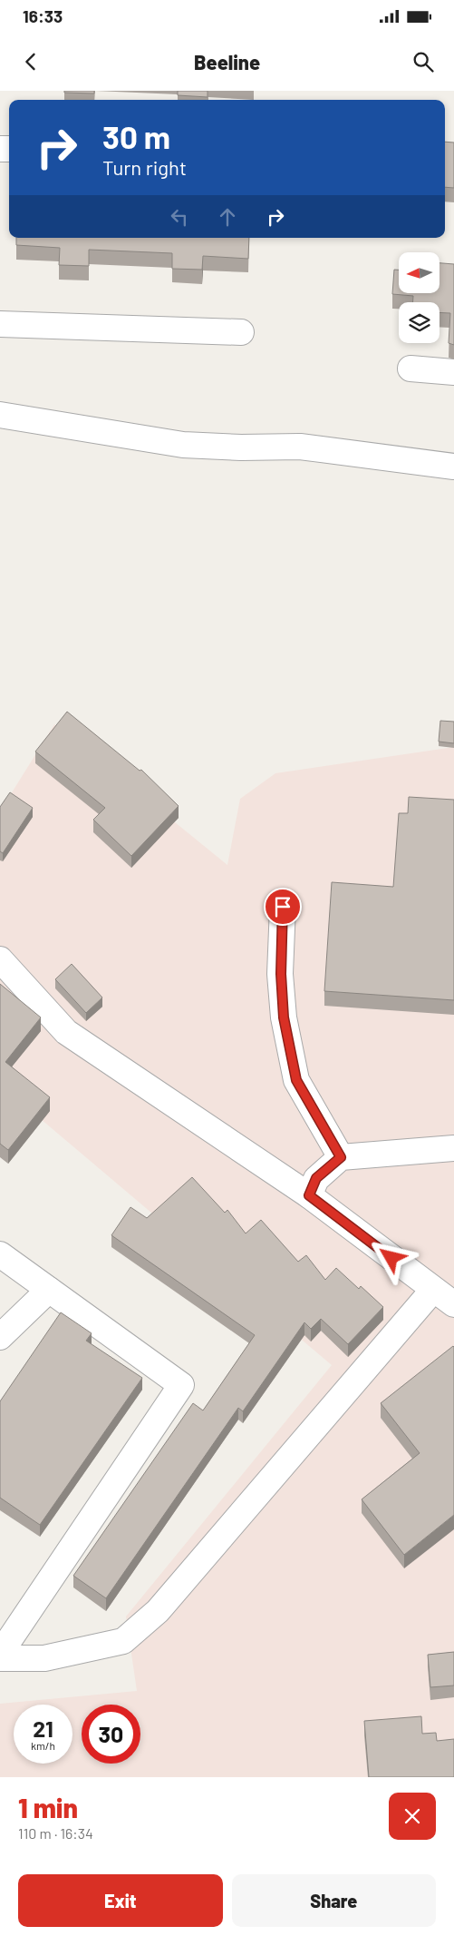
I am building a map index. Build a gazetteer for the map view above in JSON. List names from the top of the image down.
{
  "north": "left",
  "page": {
    "status": "16:33",
    "header": "Beeline",
    "turn": ["30 m", "Turn right"],
    "speed": "21 km/h",
    "limit": "30",
    "heading": ["1 min", "110 m · 16:34"],
    "buttons": ["Exit", "Share"]
  }
}
